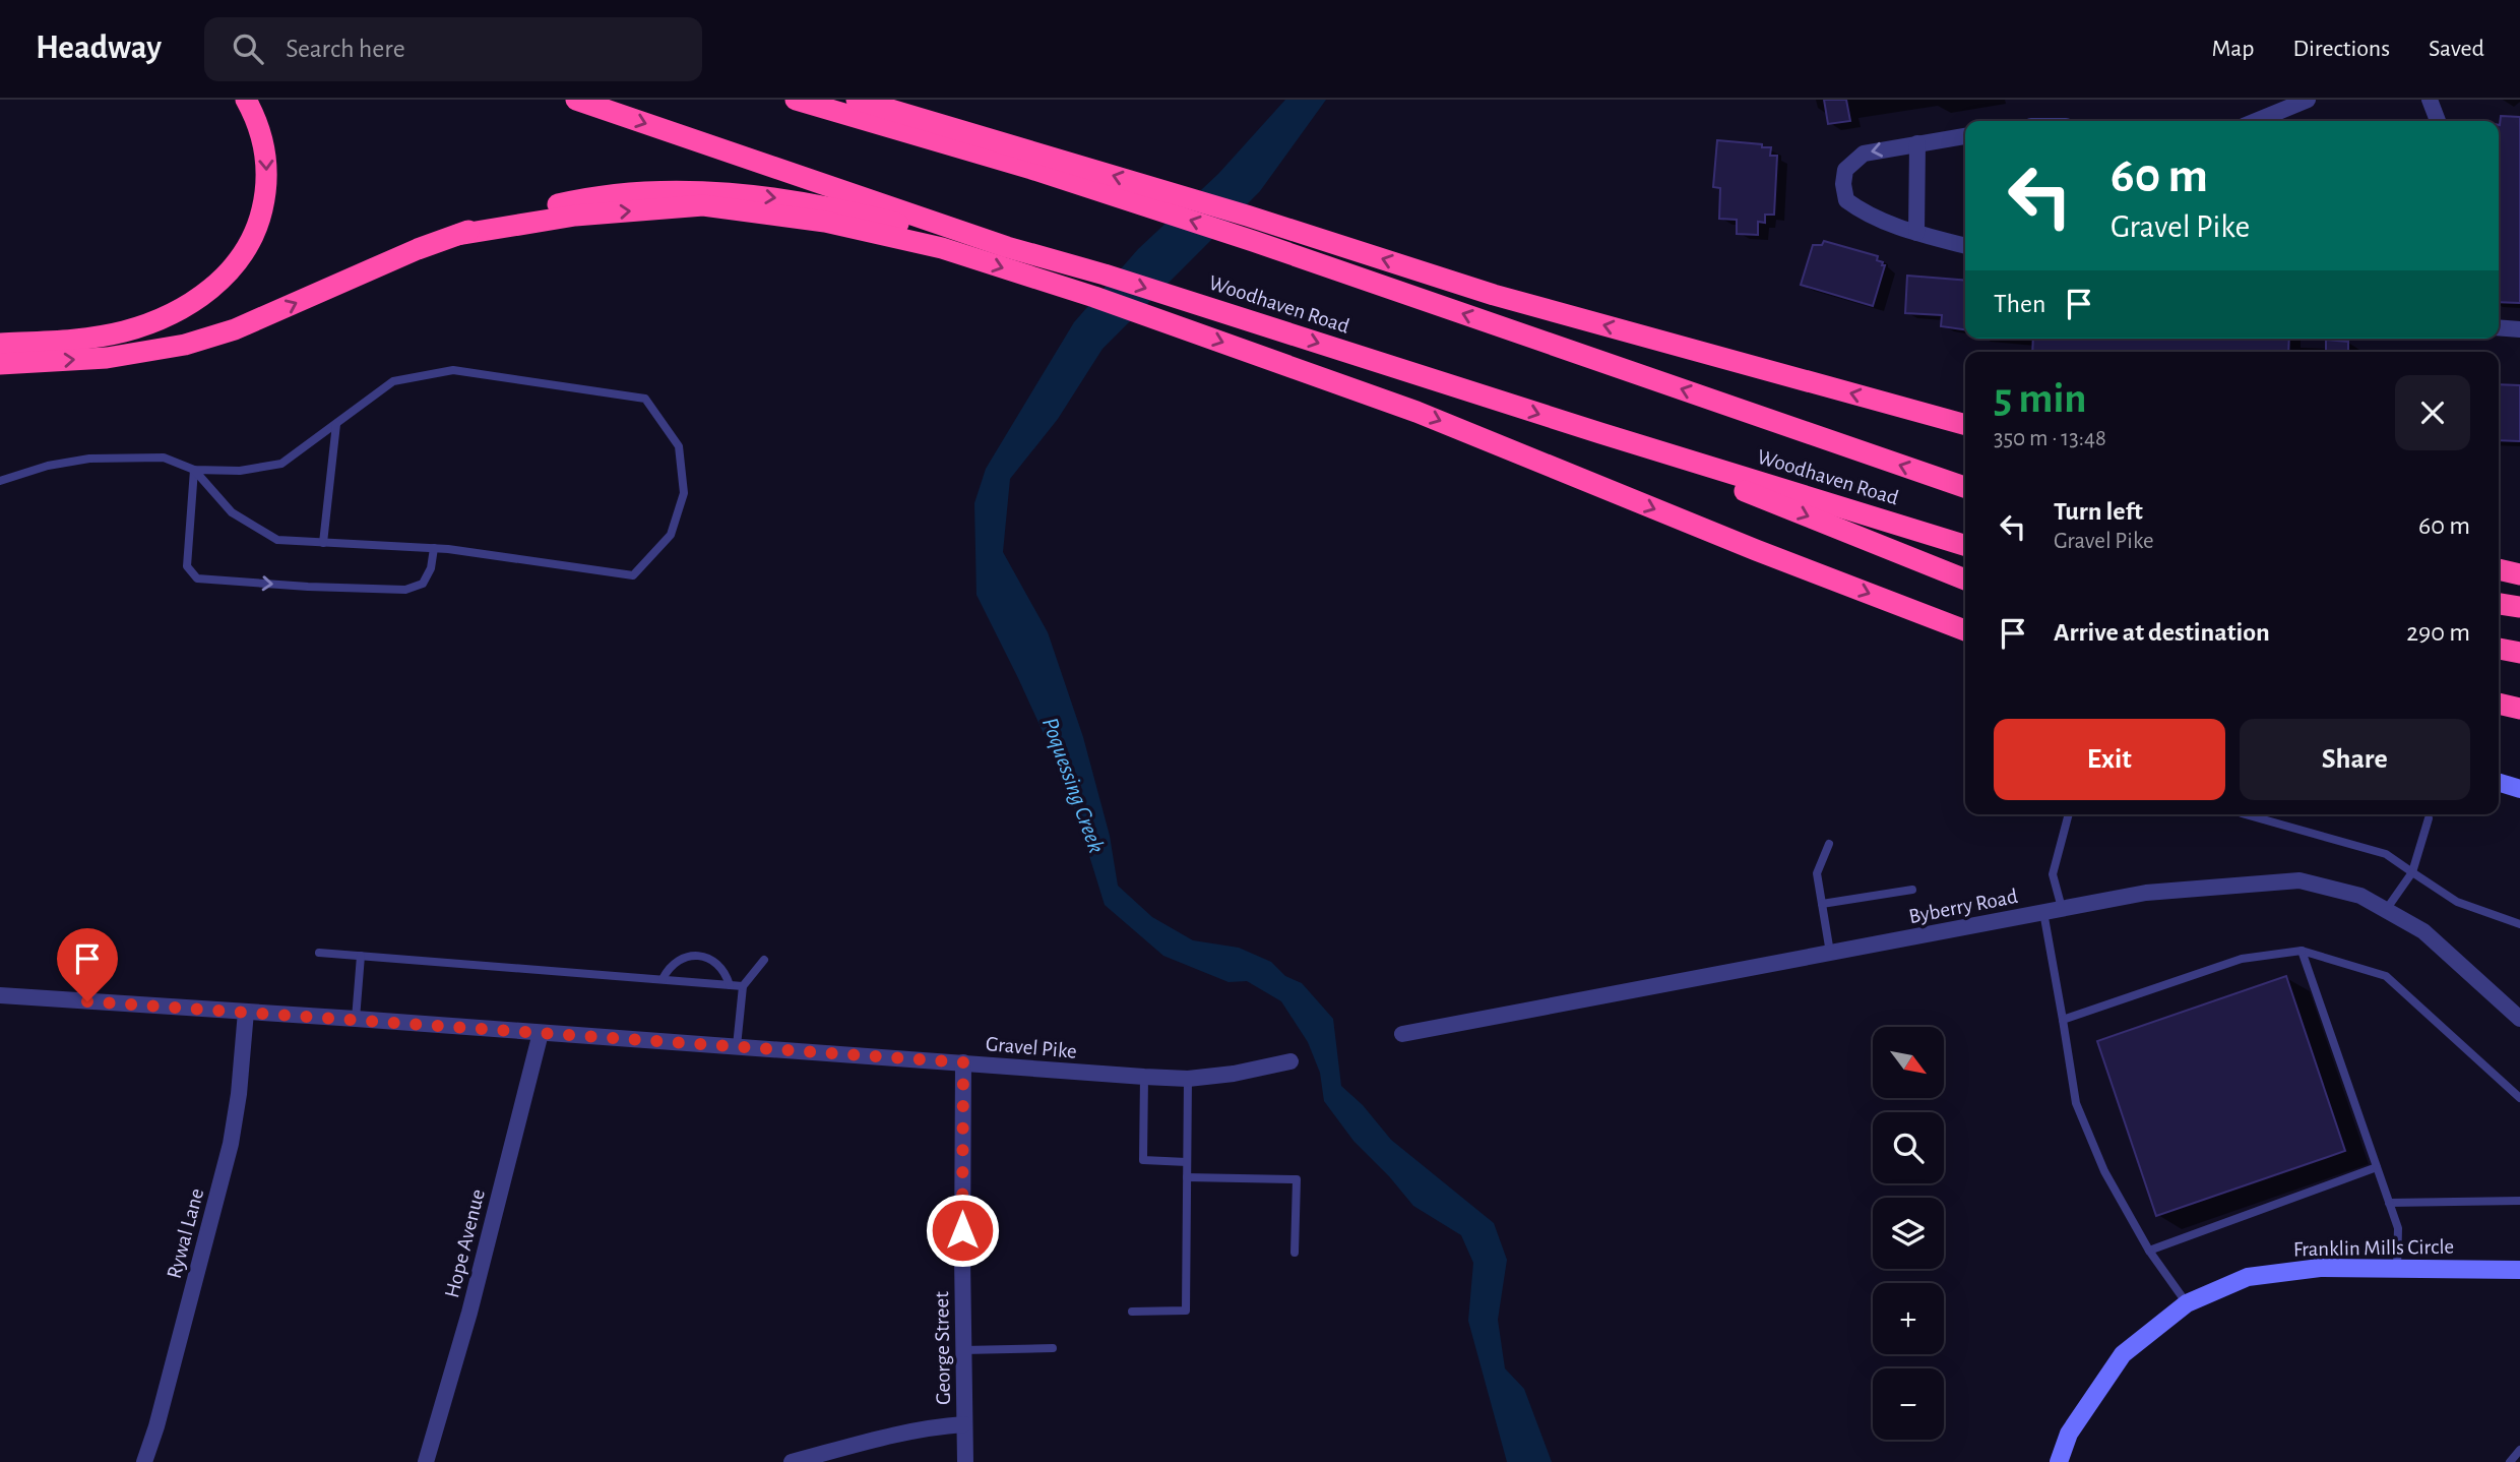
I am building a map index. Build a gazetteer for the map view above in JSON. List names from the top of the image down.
{
  "streets": {
    "highway": ["Woodhaven Road"],
    "street": [
      "Byberry Road",
      "Gravel Pike",
      "Rywal Lane",
      "Hope Avenue",
      "Franklin Mills Circle",
      "George Street"
    ]
  },
  "crossings": [
    ["Gravel Pike", "Rywal Lane"],
    ["Gravel Pike", "Hope Avenue"],
    ["Gravel Pike", "George Street"]
  ],
  "water": ["Poquessing Creek"],
  "north": "bottom right",
  "page": {
    "header": "Headway",
    "search": "Search here",
    "nav": ["Map", "Directions", "Saved"],
    "turn": ["60 m", "Gravel Pike"],
    "then": "Then",
    "heading": ["5 min", "350 m · 13:48"],
    "list": [
      {
        "name": "Turn left",
        "note": "Gravel Pike",
        "value": "60 m"
      },
      {
        "name": "Arrive at destination",
        "value": "290 m"
      }
    ],
    "buttons": ["Exit", "Share"],
    "map_buttons": ["+", "−"]
  }
}
